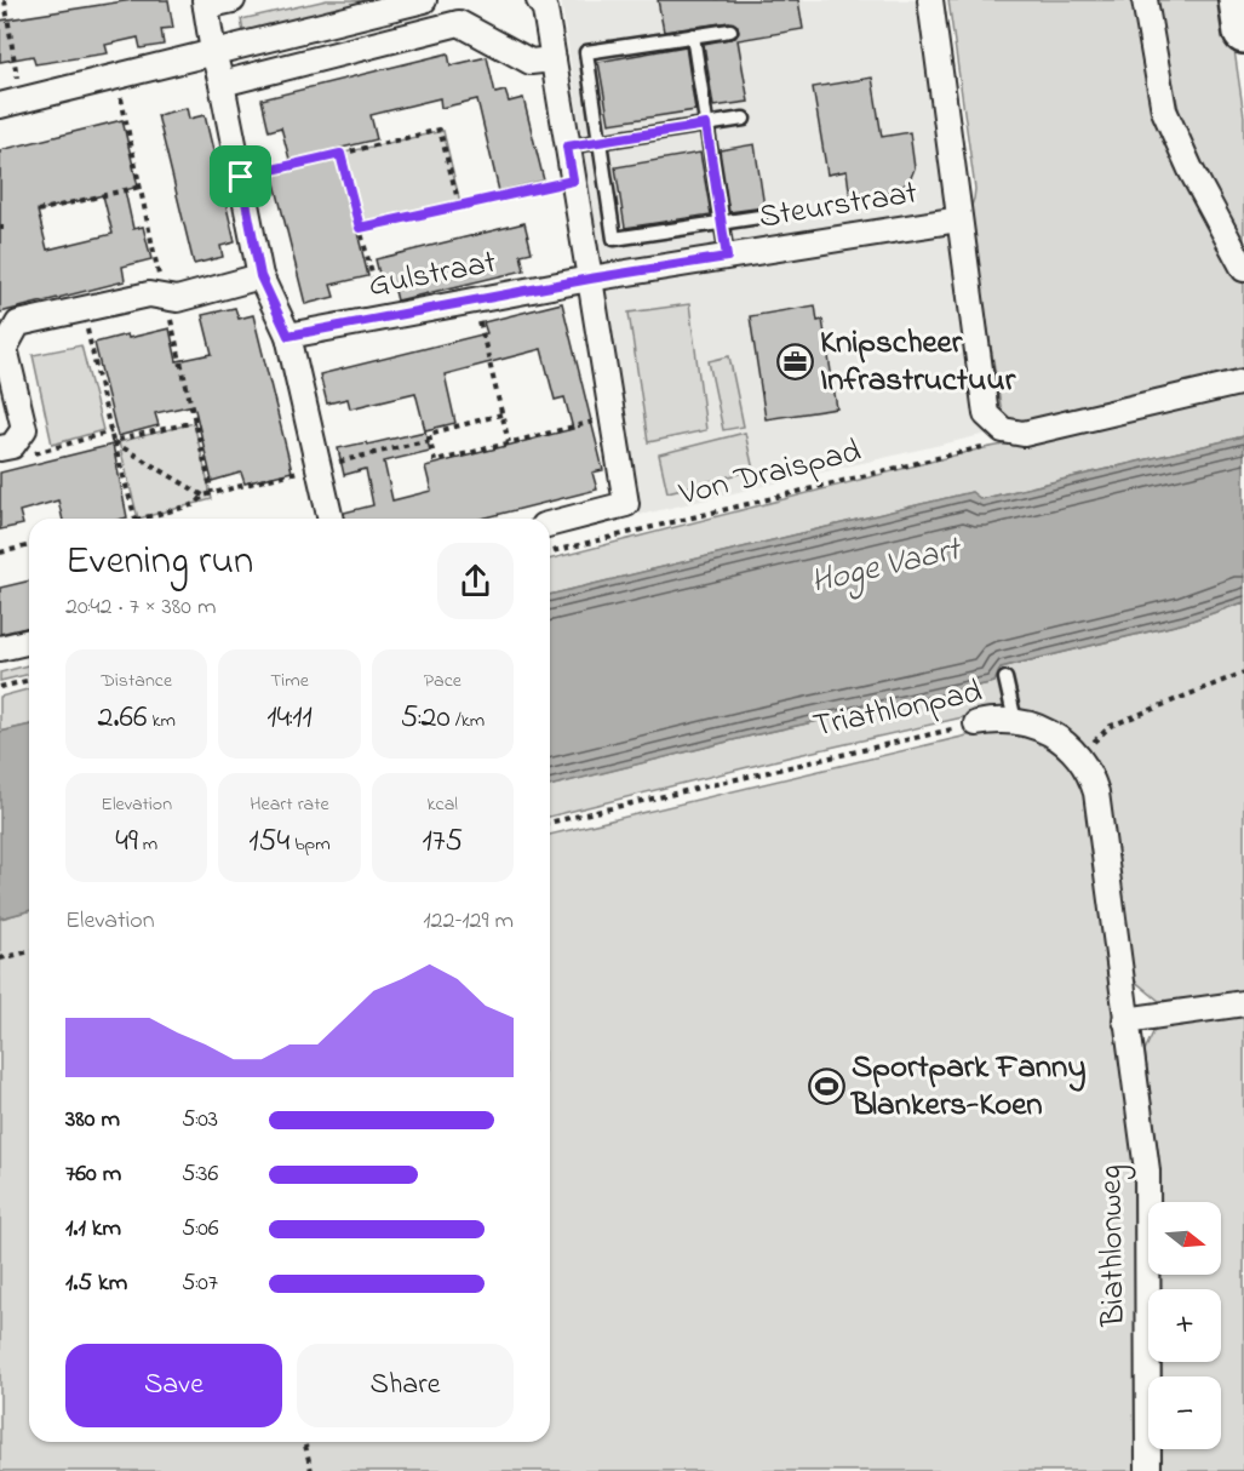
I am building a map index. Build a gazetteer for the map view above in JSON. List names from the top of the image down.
{
  "streets": {
    "street": [
      "Steurstraat",
      "Gulstraat",
      "Triathlonpad",
      "Biathlonweg"
    ],
    "path": ["Von Draispad"]
  },
  "crossings": [
    ["Steurstraat", "Gulstraat"],
    ["Steurstraat", "Von Draispad"],
    ["Triathlonpad", "Biathlonweg"]
  ],
  "water": ["Hoge Vaart"],
  "places": {
    "office": ["Knipscheer Infrastructuur"],
    "sports": ["Sportpark Fanny Blankers-Koen"]
  },
  "north": "right",
  "page": {
    "heading": ["Evening run", "20:42 · 7 × 380 m"],
    "stats": [
      ["Distance", "2.66 km"],
      ["Time", "14:11"],
      ["Pace", "5:20 /km"],
      ["Elevation", "49 m"],
      ["Heart rate", "154 bpm"],
      ["kcal", "175"]
    ],
    "chart": ["Elevation", "122–129 m"],
    "list": [
      {
        "name": "380 m",
        "note": "5:03"
      },
      {
        "name": "760 m",
        "note": "5:36"
      },
      {
        "name": "1.1 km",
        "note": "5:06"
      },
      {
        "name": "1.5 km",
        "note": "5:07"
      }
    ],
    "map_buttons": ["+", "−"],
    "buttons": ["Save", "Share"]
  }
}
